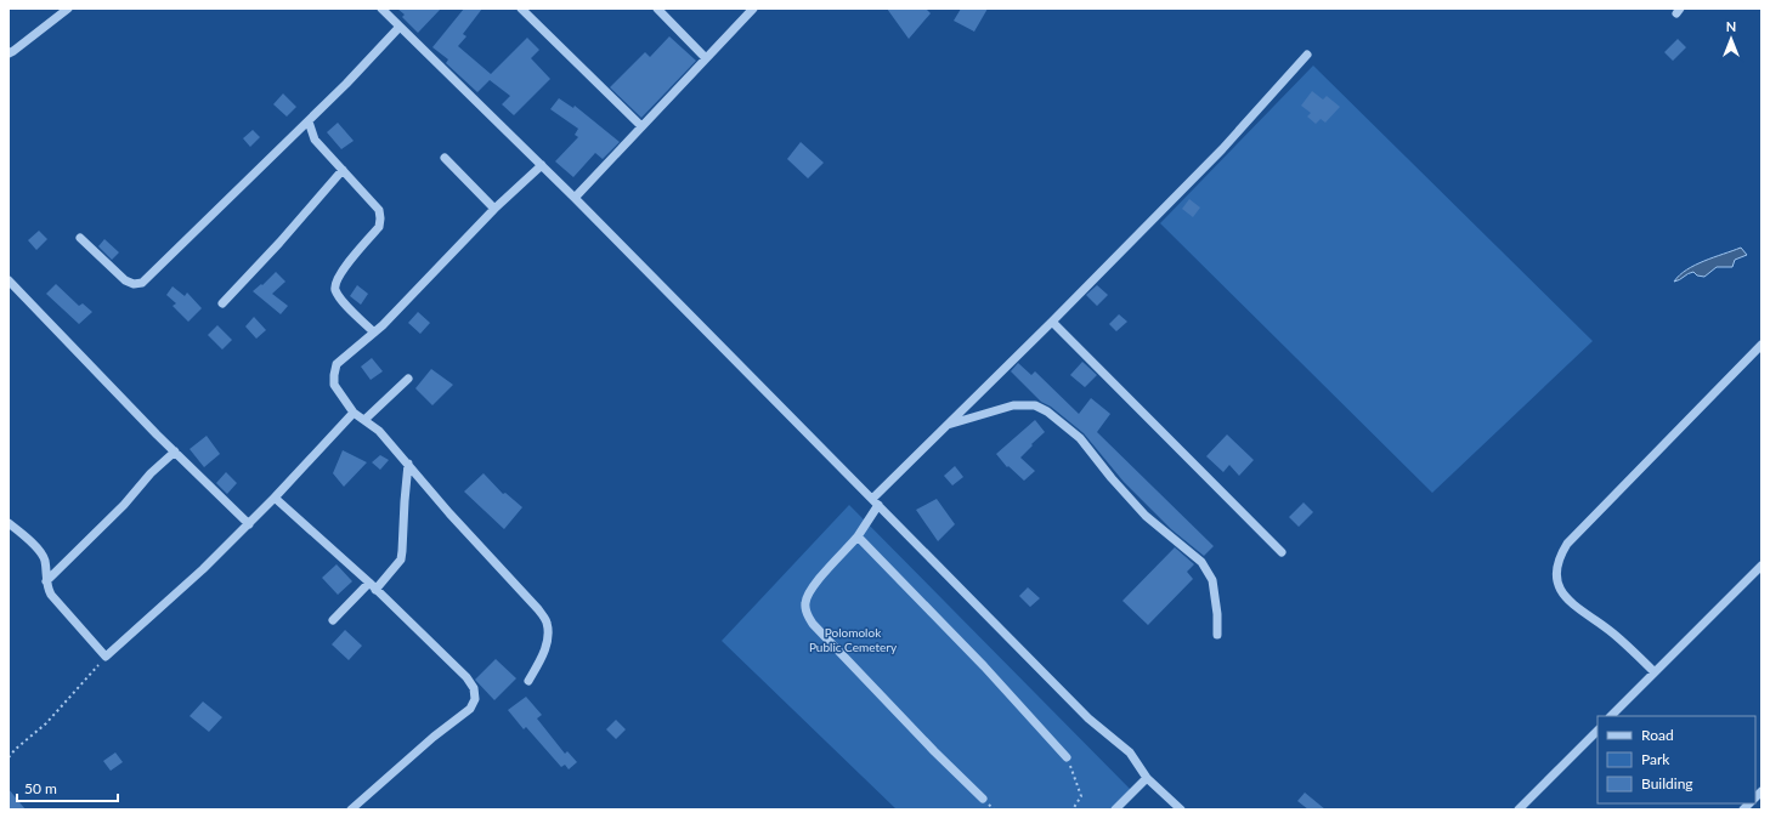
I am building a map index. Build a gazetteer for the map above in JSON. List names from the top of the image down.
{
  "parks": ["Polomolok Public Cemetery"],
  "legend": ["Road", "Park", "Building"],
  "scale_bar": "50 m",
  "north": "top"
}
